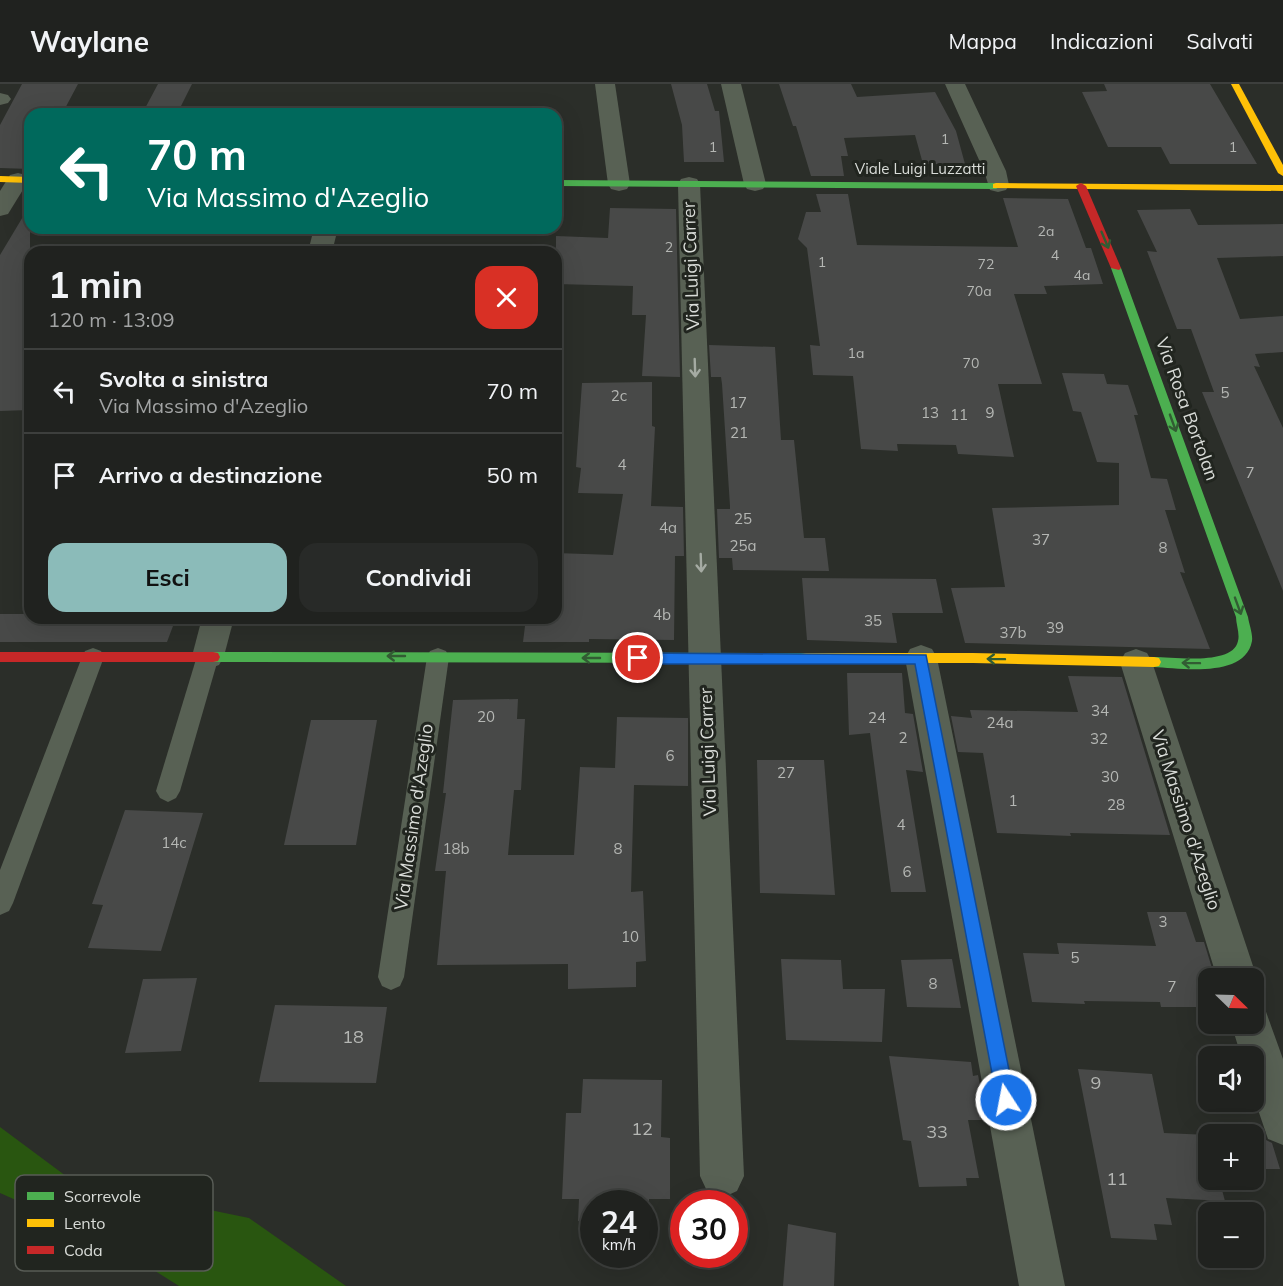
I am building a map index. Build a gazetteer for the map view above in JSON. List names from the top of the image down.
{
  "streets": {
    "street": [
      "Viale Luigi Luzzatti",
      "Via Luigi Carrer",
      "Via Rosa Bortolan",
      "Via Massimo d'Azeglio"
    ]
  },
  "crossings": [
    ["Viale Luigi Luzzatti", "Via Luigi Carrer"],
    ["Viale Luigi Luzzatti", "Via Rosa Bortolan"],
    ["Via Rosa Bortolan", "Via Massimo d'Azeglio"]
  ],
  "one_way": ["Via Luigi Carrer"],
  "house_numbers": [
    "1",
    "1",
    "1",
    "2a",
    "2",
    "4",
    "1",
    "72",
    "4a",
    "70a",
    "1a",
    "70",
    "5",
    "2c",
    "17",
    "13",
    "9",
    "11",
    "21",
    "4",
    "7",
    "25",
    "4a",
    "37",
    "25a",
    "8",
    "4b",
    "35",
    "39",
    "37b",
    "34",
    "20",
    "24",
    "24a",
    "2",
    "32",
    "6",
    "27",
    "30",
    "1",
    "28",
    "4",
    "14c",
    "18b",
    "8",
    "6",
    "3",
    "10",
    "5",
    "8",
    "7",
    "18",
    "9",
    "12",
    "33",
    "11"
  ],
  "legend": ["Scorrevole", "Lento", "Coda"],
  "north": "bottom right",
  "page": {
    "header": "Waylane",
    "nav": ["Mappa", "Indicazioni", "Salvati"],
    "turn": ["70 m", "Via Massimo d'Azeglio"],
    "heading": ["1 min", "120 m · 13:09"],
    "list": [
      {
        "name": "Svolta a sinistra",
        "note": "Via Massimo d'Azeglio",
        "value": "70 m"
      },
      {
        "name": "Arrivo a destinazione",
        "value": "50 m"
      }
    ],
    "buttons": ["Esci", "Condividi"],
    "map_buttons": ["+", "−"],
    "speed": "24 km/h",
    "limit": "30"
  }
}
